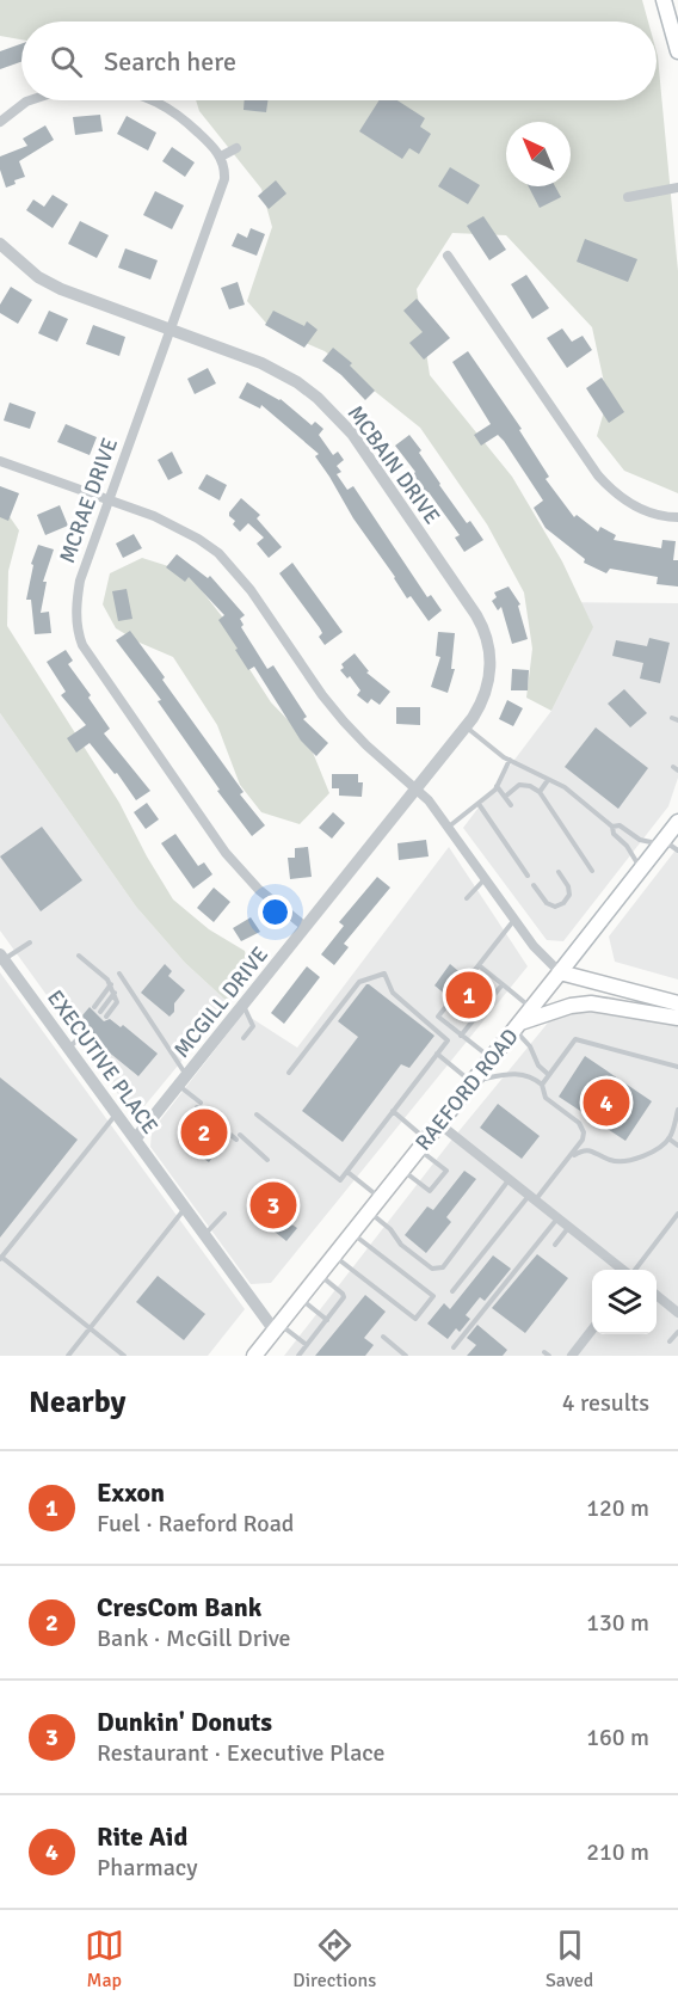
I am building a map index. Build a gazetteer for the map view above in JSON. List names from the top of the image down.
{
  "streets": {
    "main road": ["RAEFORD ROAD"],
    "street": [
      "MCBAIN DRIVE",
      "MCRAE DRIVE",
      "MCGILL DRIVE",
      "EXECUTIVE PLACE"
    ]
  },
  "crossings": [
    ["MCBAIN DRIVE", "MCRAE DRIVE"],
    ["MCBAIN DRIVE", "MCGILL DRIVE"],
    ["MCRAE DRIVE", "MCGILL DRIVE"],
    ["MCGILL DRIVE", "EXECUTIVE PLACE"],
    ["EXECUTIVE PLACE", "RAEFORD ROAD"]
  ],
  "north": "top left",
  "page": {
    "search": "Search here",
    "pins": [
      "1",
      "4",
      "2",
      "3"
    ],
    "heading": ["Nearby", "4 results"],
    "list": [
      {
        "mark": "1",
        "name": "Exxon",
        "note": "Fuel · Raeford Road",
        "value": "120 m"
      },
      {
        "mark": "2",
        "name": "CresCom Bank",
        "note": "Bank · McGill Drive",
        "value": "130 m"
      },
      {
        "mark": "3",
        "name": "Dunkin' Donuts",
        "note": "Restaurant · Executive Place",
        "value": "160 m"
      },
      {
        "mark": "4",
        "name": "Rite Aid",
        "note": "Pharmacy",
        "value": "210 m"
      }
    ],
    "nav": ["Map", "Directions", "Saved"]
  }
}
